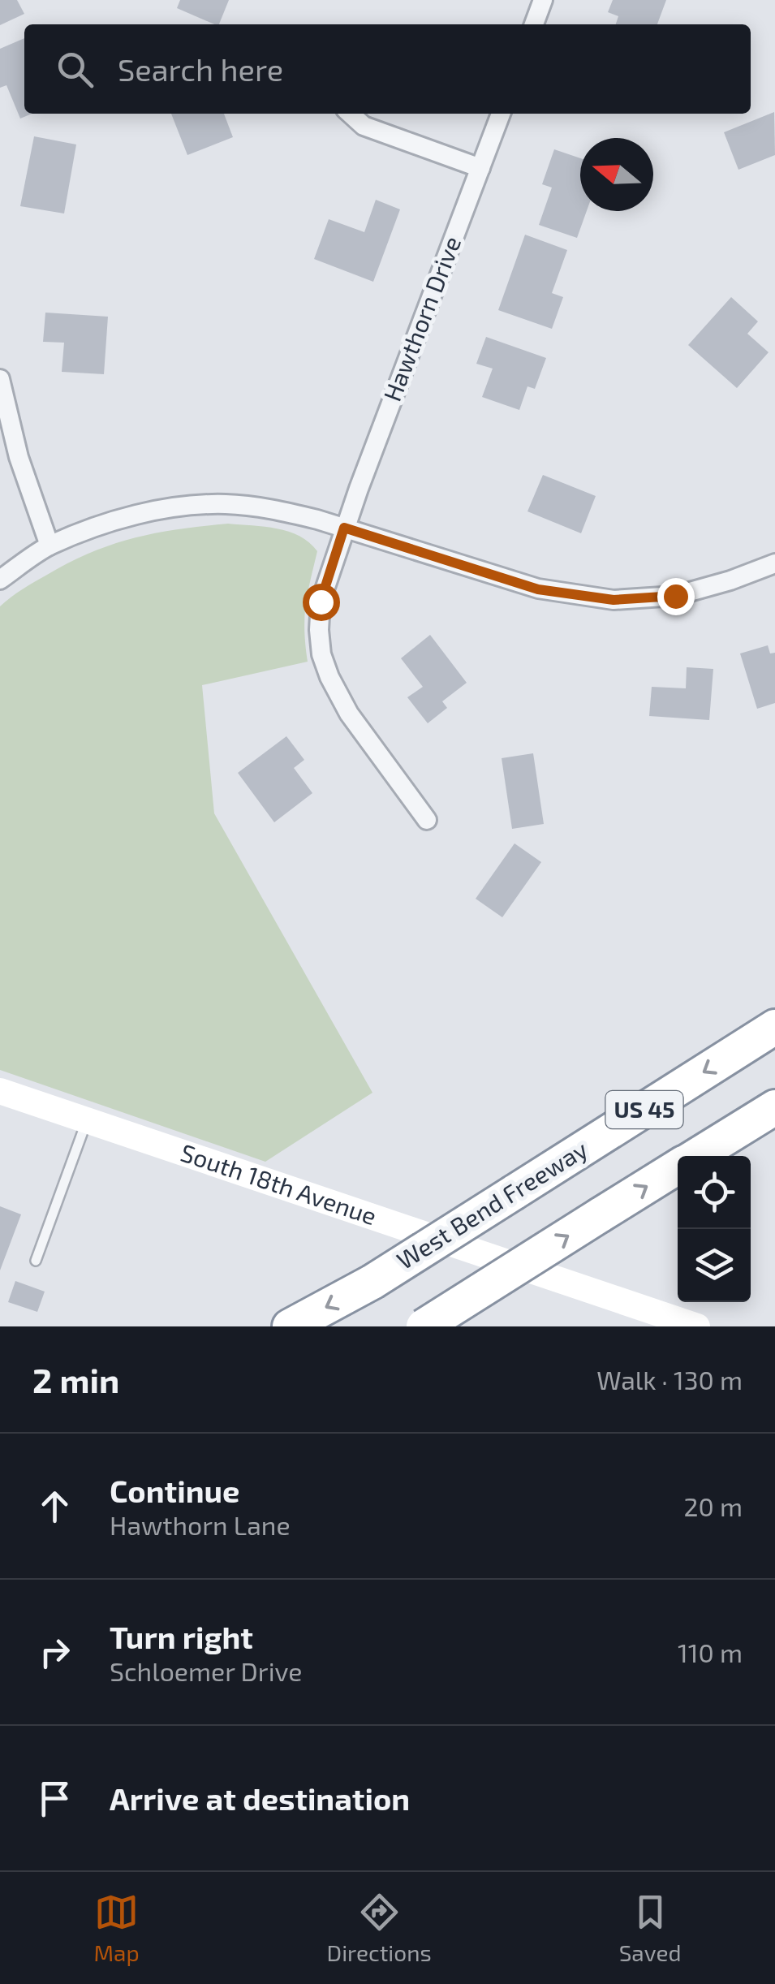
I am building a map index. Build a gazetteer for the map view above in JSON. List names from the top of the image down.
{
  "streets": {
    "highway": ["US 45", "West Bend Freeway"],
    "street": ["Hawthorn Drive", "South 18th Avenue"]
  },
  "north": "left",
  "page": {
    "search": "Search here",
    "heading": ["2 min", "Walk · 130 m"],
    "list": [
      ["Continue", "Hawthorn Lane", "20 m"],
      ["Turn right", "Schloemer Drive", "110 m"],
      "Arrive at destination"
    ],
    "nav": ["Map", "Directions", "Saved"]
  }
}
